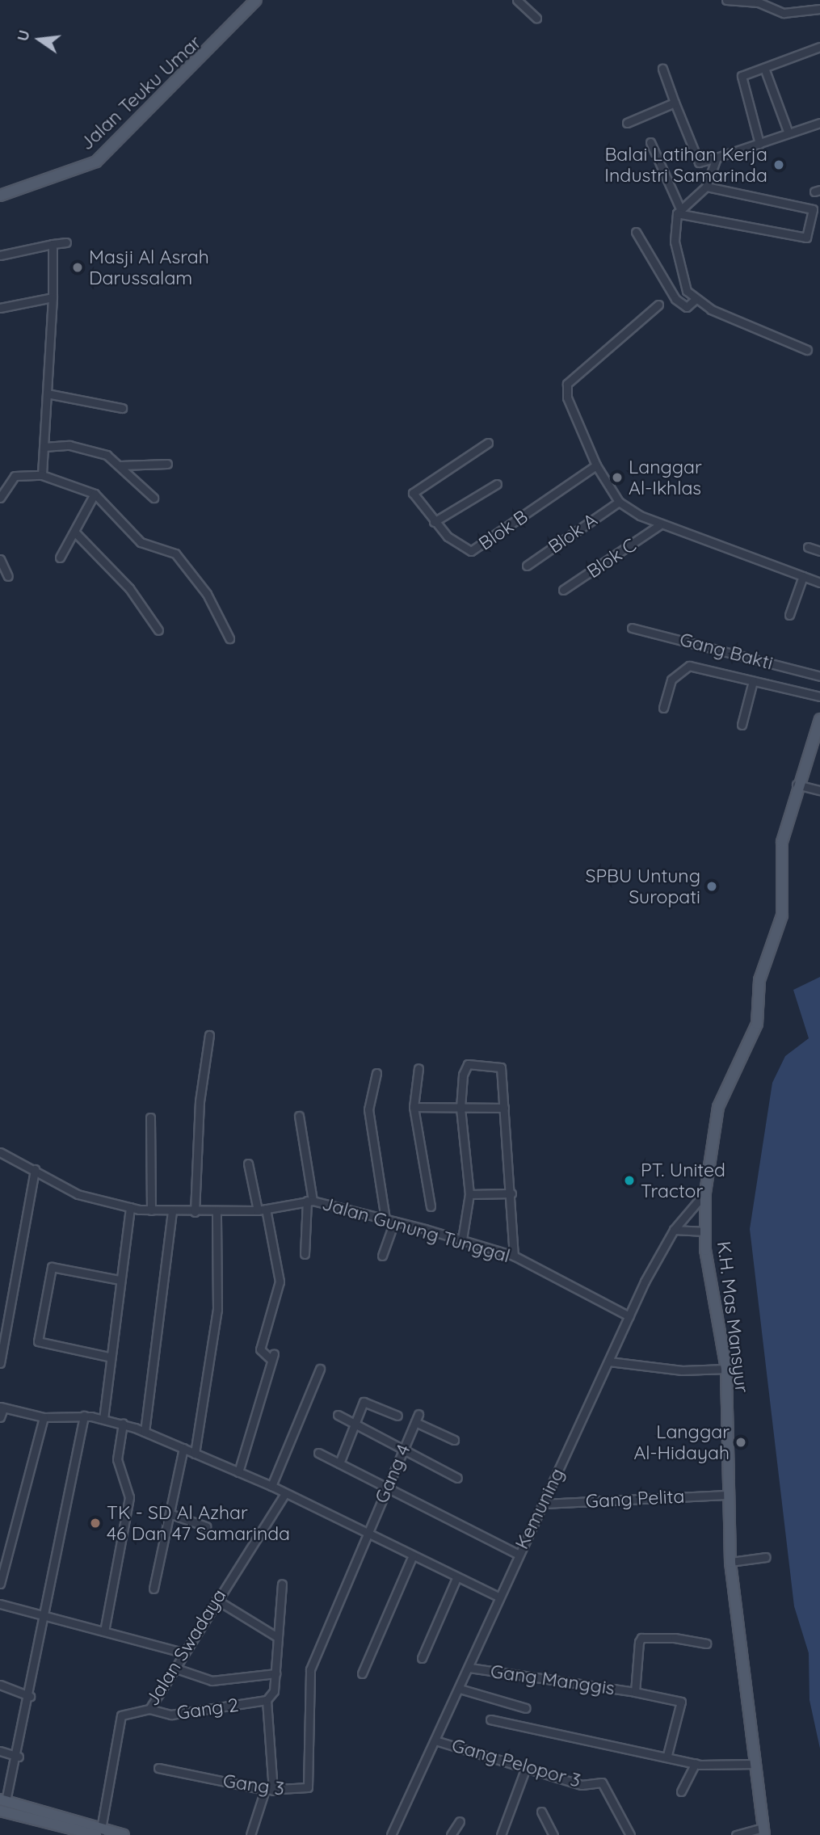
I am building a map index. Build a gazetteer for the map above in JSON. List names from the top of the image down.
{
  "streets": {
    "main road": ["Jalan Teuku Umar", "K.H. Mas Mansyur"],
    "street": [
      "Blok B",
      "Blok A",
      "Blok C",
      "Gang Bakti",
      "Jalan Gunung Tunggal",
      "Gang 4",
      "Gang Pelita",
      "Kemuning",
      "Jalan Swadaya",
      "Gang Manggis",
      "Gang 2",
      "Gang Pelopor 3",
      "Gang 3"
    ]
  },
  "crossings": [
    ["Jalan Gunung Tunggal", "Kemuning"],
    ["K.H. Mas Mansyur", "Gang Pelita"],
    ["K.H. Mas Mansyur", "Kemuning"],
    ["Gang 4", "Gang 3"],
    ["Gang Pelita", "Kemuning"],
    ["Kemuning", "Gang Manggis"],
    ["Kemuning", "Gang Pelopor 3"],
    ["Jalan Swadaya", "Gang 2"]
  ],
  "places": [
    "Balai Latihan Kerja Industri Samarinda",
    "Masji Al Asrah Darussalam",
    "Langgar Al-Ikhlas",
    "SPBU Untung Suropati",
    "PT. United Tractor",
    "Langgar Al-Hidayah",
    "TK - SD Al Azhar 46 Dan 47 Samarinda"
  ],
  "north": "left"
}
